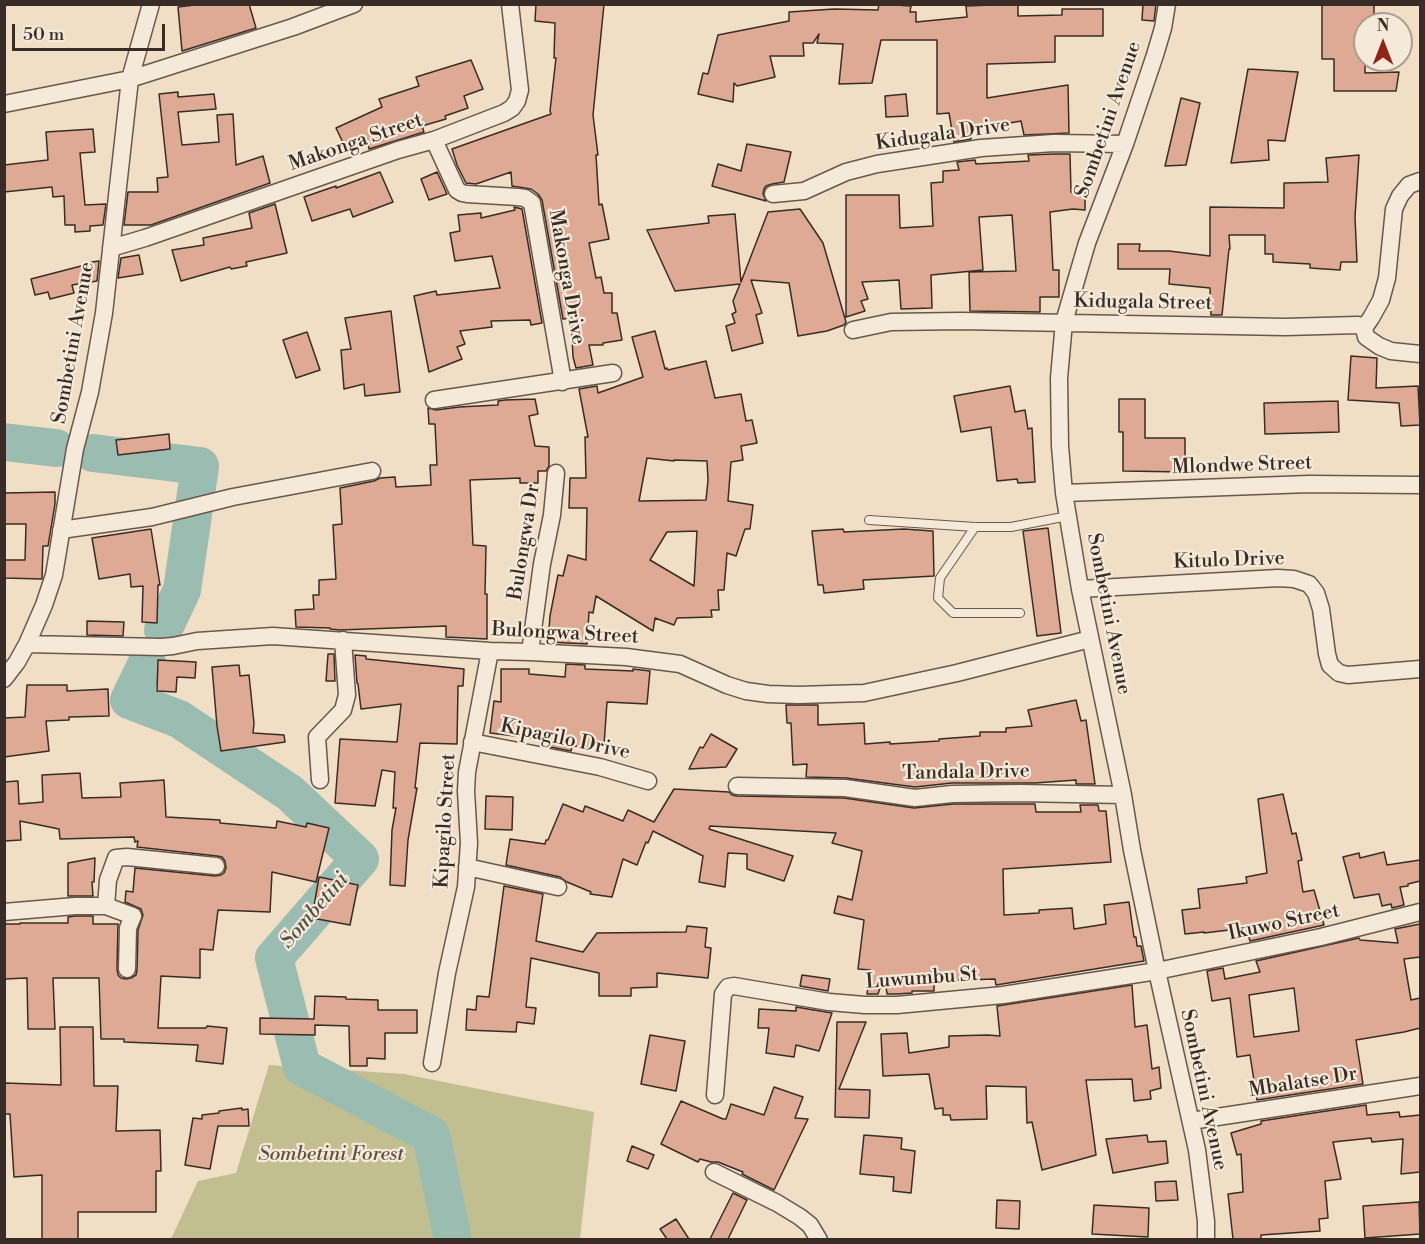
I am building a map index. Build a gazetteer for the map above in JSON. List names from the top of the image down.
{
  "streets": {
    "street": [
      "Sombetini Avenue",
      "Kidugala Drive",
      "Makonga Street",
      "Makonga Drive",
      "Kidugala Street",
      "Mlondwe Street",
      "Bulongwa Dr",
      "Kitulo Drive",
      "Bulongwa Street",
      "Kipagilo Drive",
      "Tandala Drive",
      "Kipagilo Street",
      "Ikuwo Street",
      "Luwumbu St",
      "Mbalatse Dr"
    ]
  },
  "crossings": [
    ["Sombetini Avenue", "Kidugala Drive"],
    ["Sombetini Avenue", "Makonga Street"],
    ["Sombetini Avenue", "Kidugala Street"],
    ["Sombetini Avenue", "Mlondwe Street"],
    ["Sombetini Avenue", "Kitulo Drive"],
    ["Sombetini Avenue", "Bulongwa Street"],
    ["Sombetini Avenue", "Tandala Drive"],
    ["Sombetini Avenue", "Ikuwo Street"],
    ["Sombetini Avenue", "Luwumbu St"],
    ["Sombetini Avenue", "Mbalatse Dr"],
    ["Makonga Street", "Makonga Drive"],
    ["Bulongwa Dr", "Bulongwa Street"],
    ["Bulongwa Street", "Kipagilo Street"],
    ["Kipagilo Drive", "Kipagilo Street"],
    ["Ikuwo Street", "Luwumbu St"]
  ],
  "water": ["Sombetini"],
  "parks": ["Sombetini Forest"],
  "scale_bar": "50 m",
  "north": "top"
}
